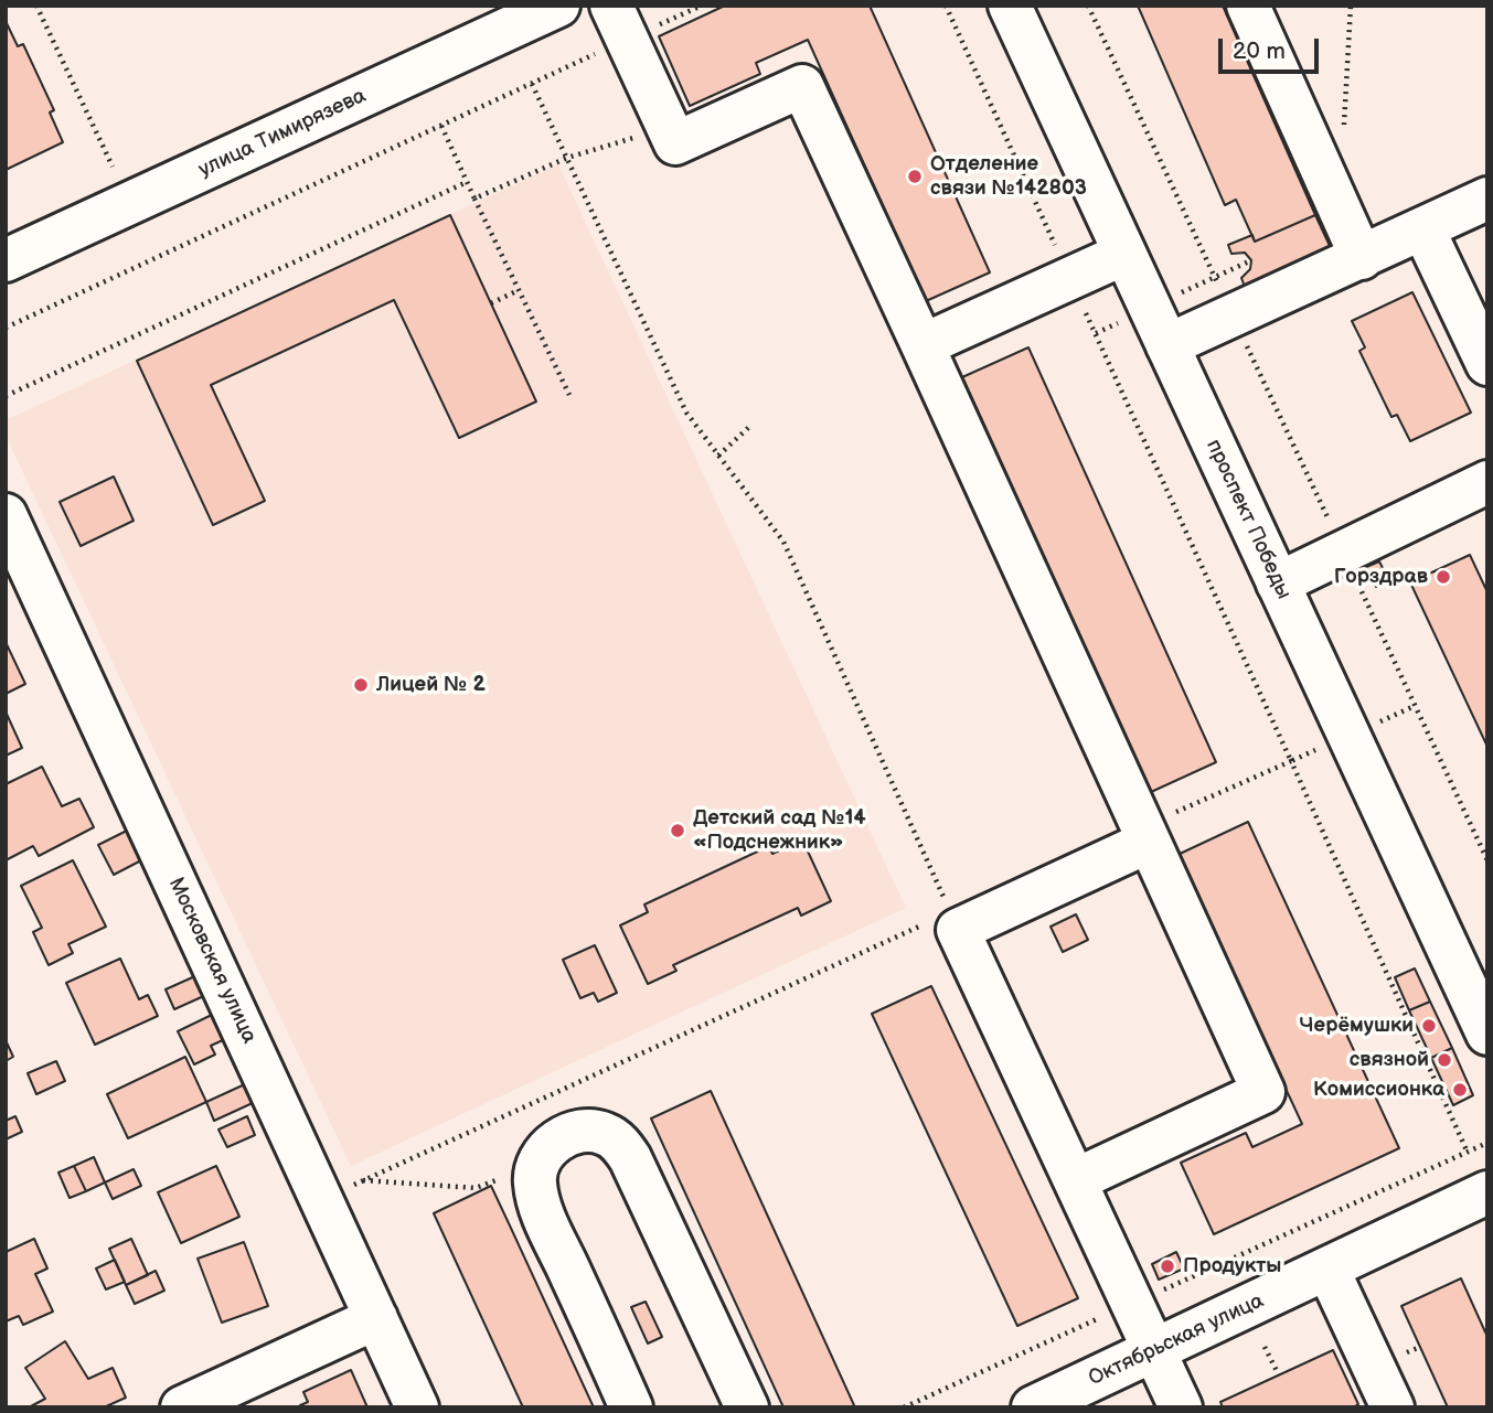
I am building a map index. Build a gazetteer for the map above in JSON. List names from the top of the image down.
{
  "streets": {
    "street": [
      "улица Тимирязева",
      "проспект Победы",
      "Московская улица",
      "Октябрьская улица"
    ]
  },
  "places": [
    "Отделение связи №142803",
    "Горздрав",
    "Лицей № 2",
    "Детский сад №14 «Подснежник»",
    "Черёмушки",
    "связной",
    "Комиссионка",
    "Продукты"
  ],
  "scale_bar": "20 m"
}
